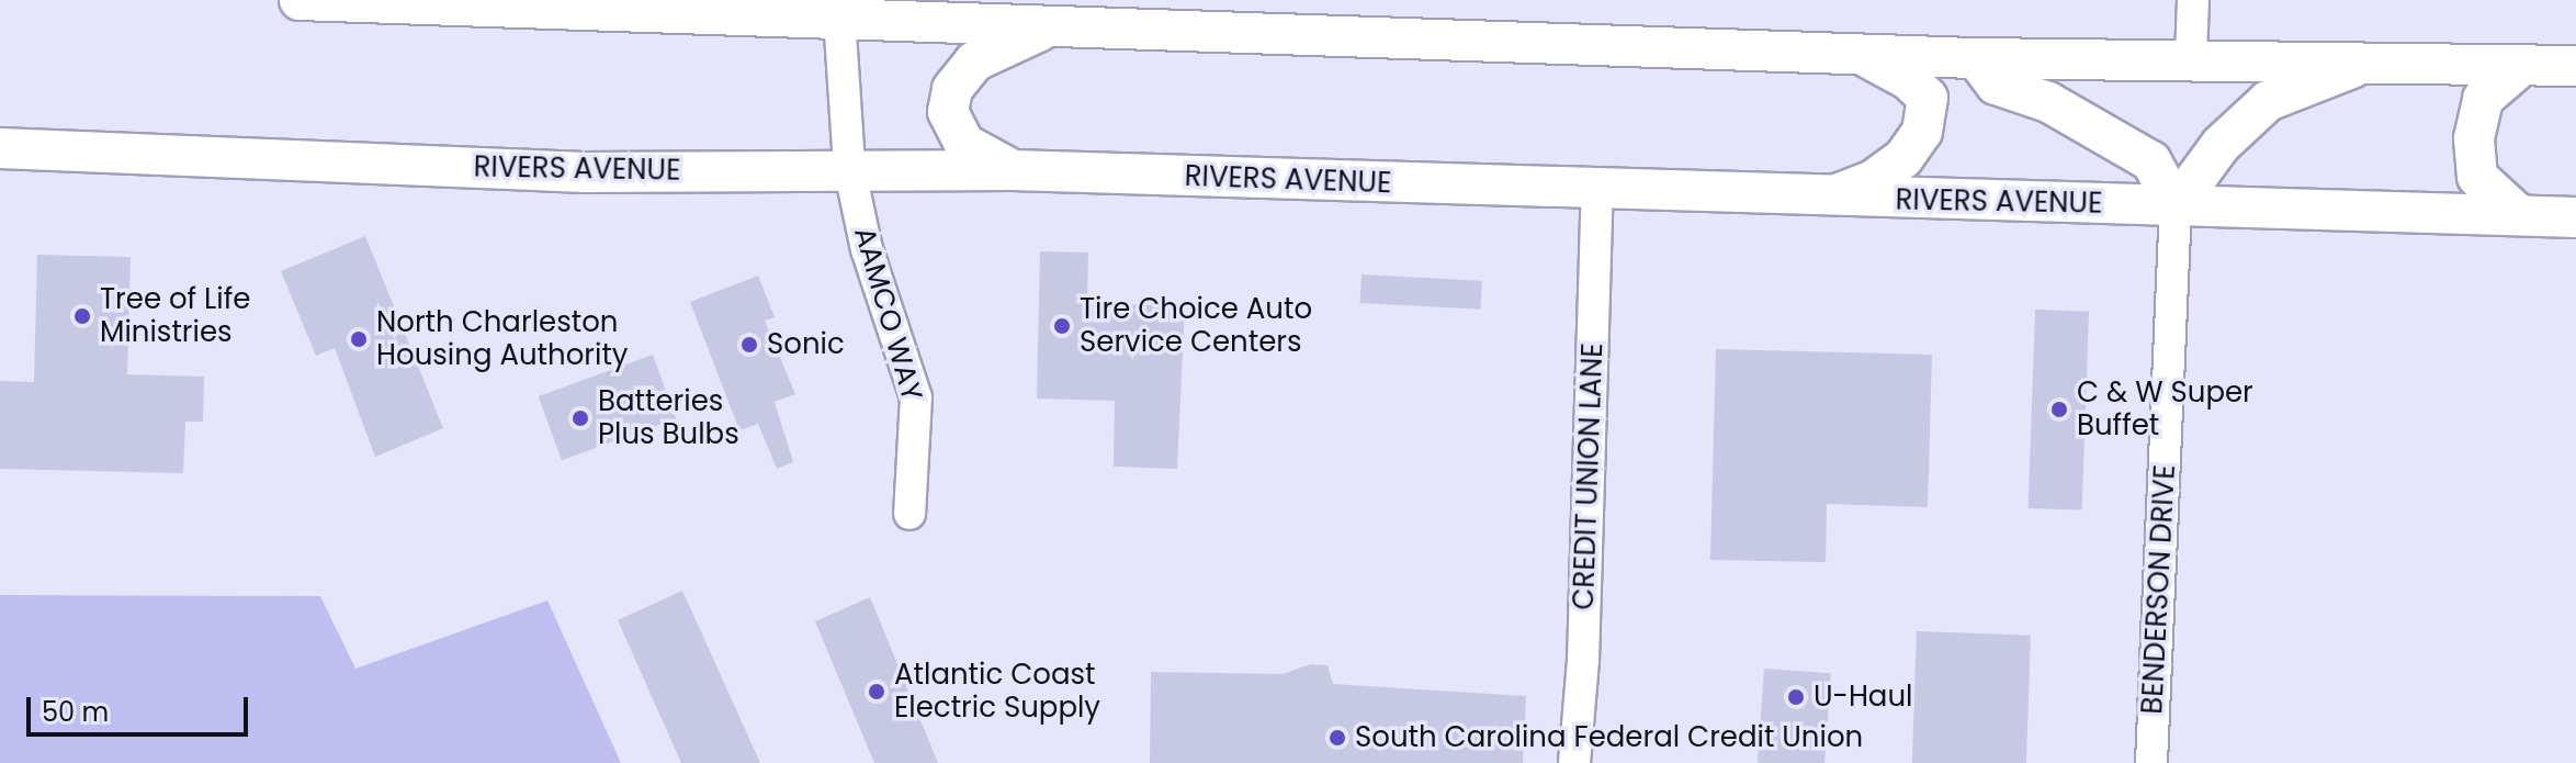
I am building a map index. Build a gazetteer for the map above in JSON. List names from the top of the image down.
{
  "streets": {
    "main road": ["RIVERS AVENUE"],
    "street": ["AAMCO WAY", "CREDIT UNION LANE", "BENDERSON DRIVE"]
  },
  "crossings": [
    ["RIVERS AVENUE", "AAMCO WAY"],
    ["RIVERS AVENUE", "CREDIT UNION LANE"],
    ["RIVERS AVENUE", "BENDERSON DRIVE"]
  ],
  "places": [
    "Tree of Life Ministries",
    "Tire Choice Auto Service Centers",
    "North Charleston Housing Authority",
    "Sonic",
    "C & W Super Buffet",
    "Batteries Plus Bulbs",
    "Atlantic Coast Electric Supply",
    "U-Haul",
    "South Carolina Federal Credit Union"
  ],
  "scale_bar": "50 m"
}
